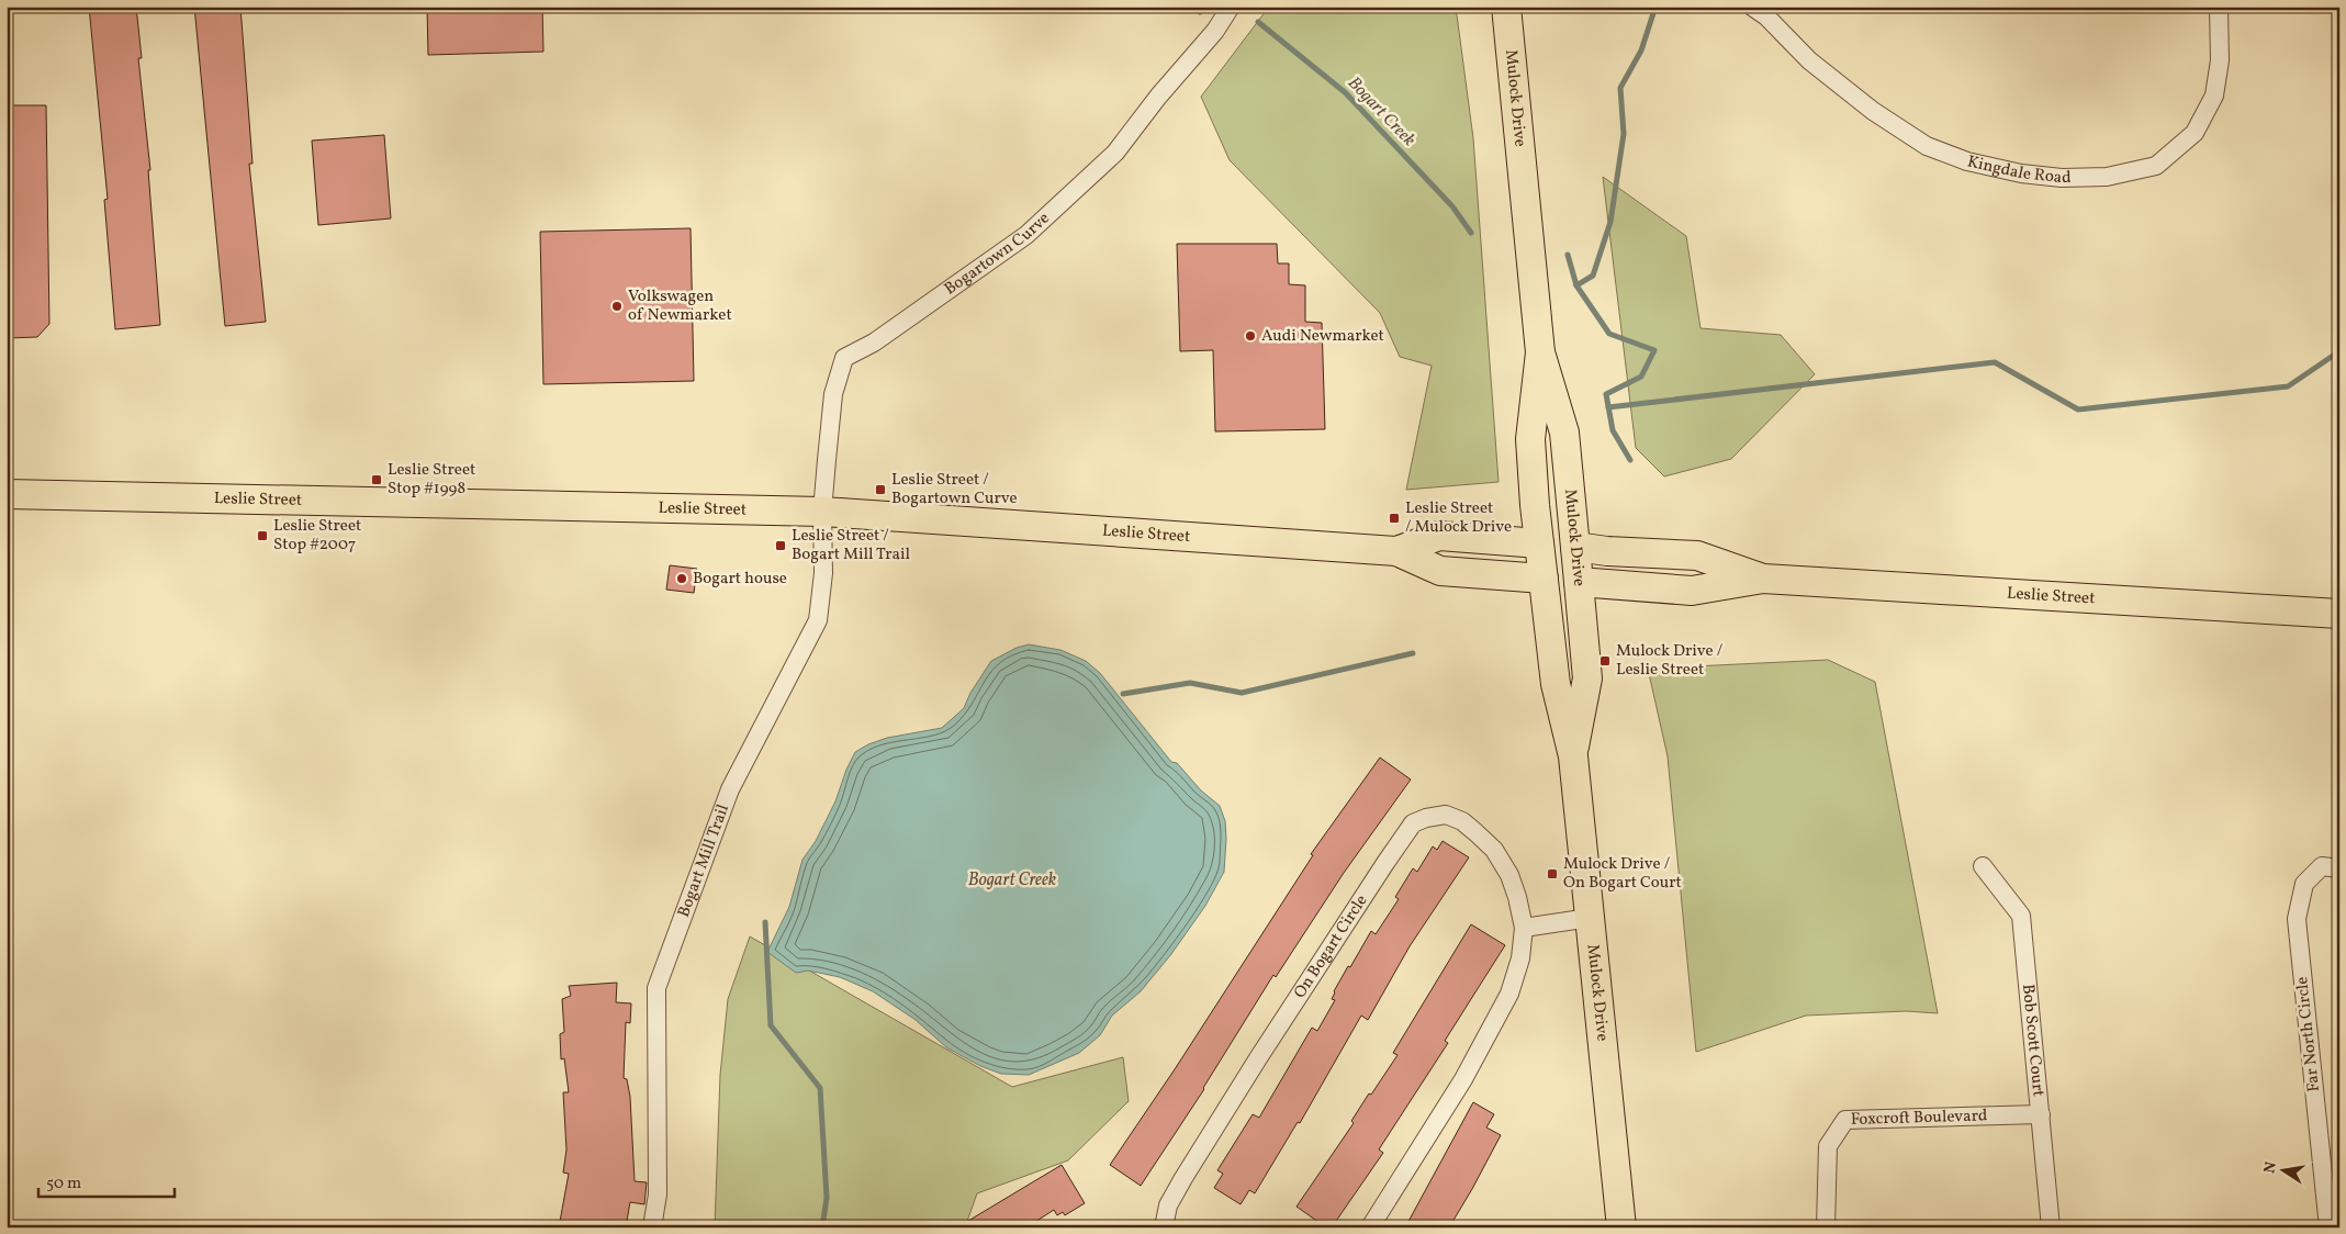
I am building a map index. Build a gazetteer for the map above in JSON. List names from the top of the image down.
{
  "streets": {
    "main road": ["Mulock Drive", "Leslie Street"],
    "street": [
      "Kingdale Road",
      "Bogartown Curve",
      "Bogart Mill Trail",
      "On Bogart Circle",
      "Far North Circle",
      "Bob Scott Court",
      "Foxcroft Boulevard"
    ]
  },
  "crossings": [
    ["Mulock Drive", "Leslie Street"],
    ["Bogartown Curve", "Leslie Street"],
    ["Bogartown Curve", "Bogart Mill Trail"],
    ["Leslie Street", "Bogart Mill Trail"],
    ["Bob Scott Court", "Foxcroft Boulevard"]
  ],
  "water": ["Bogart Creek"],
  "places": {
    "other": ["Volkswagen of Newmarket", "Audi Newmarket", "Bogart house"],
    "transit": [
      "Leslie Street Stop #1998",
      "Leslie Street / Bogartown Curve",
      "Leslie Street / Mulock Drive",
      "Leslie Street Stop #2007",
      "Leslie Street / Bogart Mill Trail",
      "Mulock Drive / Leslie Street",
      "Mulock Drive / On Bogart Court"
    ]
  },
  "scale_bar": "50 m",
  "north": "left"
}
